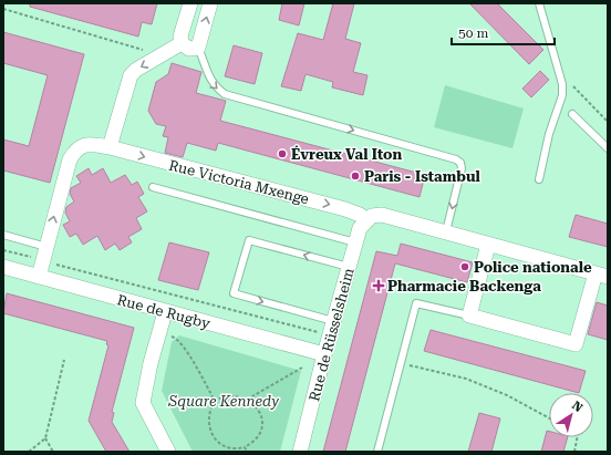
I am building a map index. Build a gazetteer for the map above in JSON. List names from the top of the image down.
{
  "streets": {
    "street": ["Rue Victoria Mxenge", "Rue de Rugby", "Rue de Rüsselsheim"]
  },
  "crossings": [
    ["Rue Victoria Mxenge", "Rue de Rugby"],
    ["Rue Victoria Mxenge", "Rue de Rüsselsheim"],
    ["Rue de Rugby", "Rue de Rüsselsheim"]
  ],
  "parks": ["Square Kennedy"],
  "places": {
    "other": ["Évreux Val Iton", "Paris - Istambul", "Police nationale"],
    "health": ["Pharmacie Backenga"]
  },
  "scale_bar": "50 m",
  "north": "top right"
}
